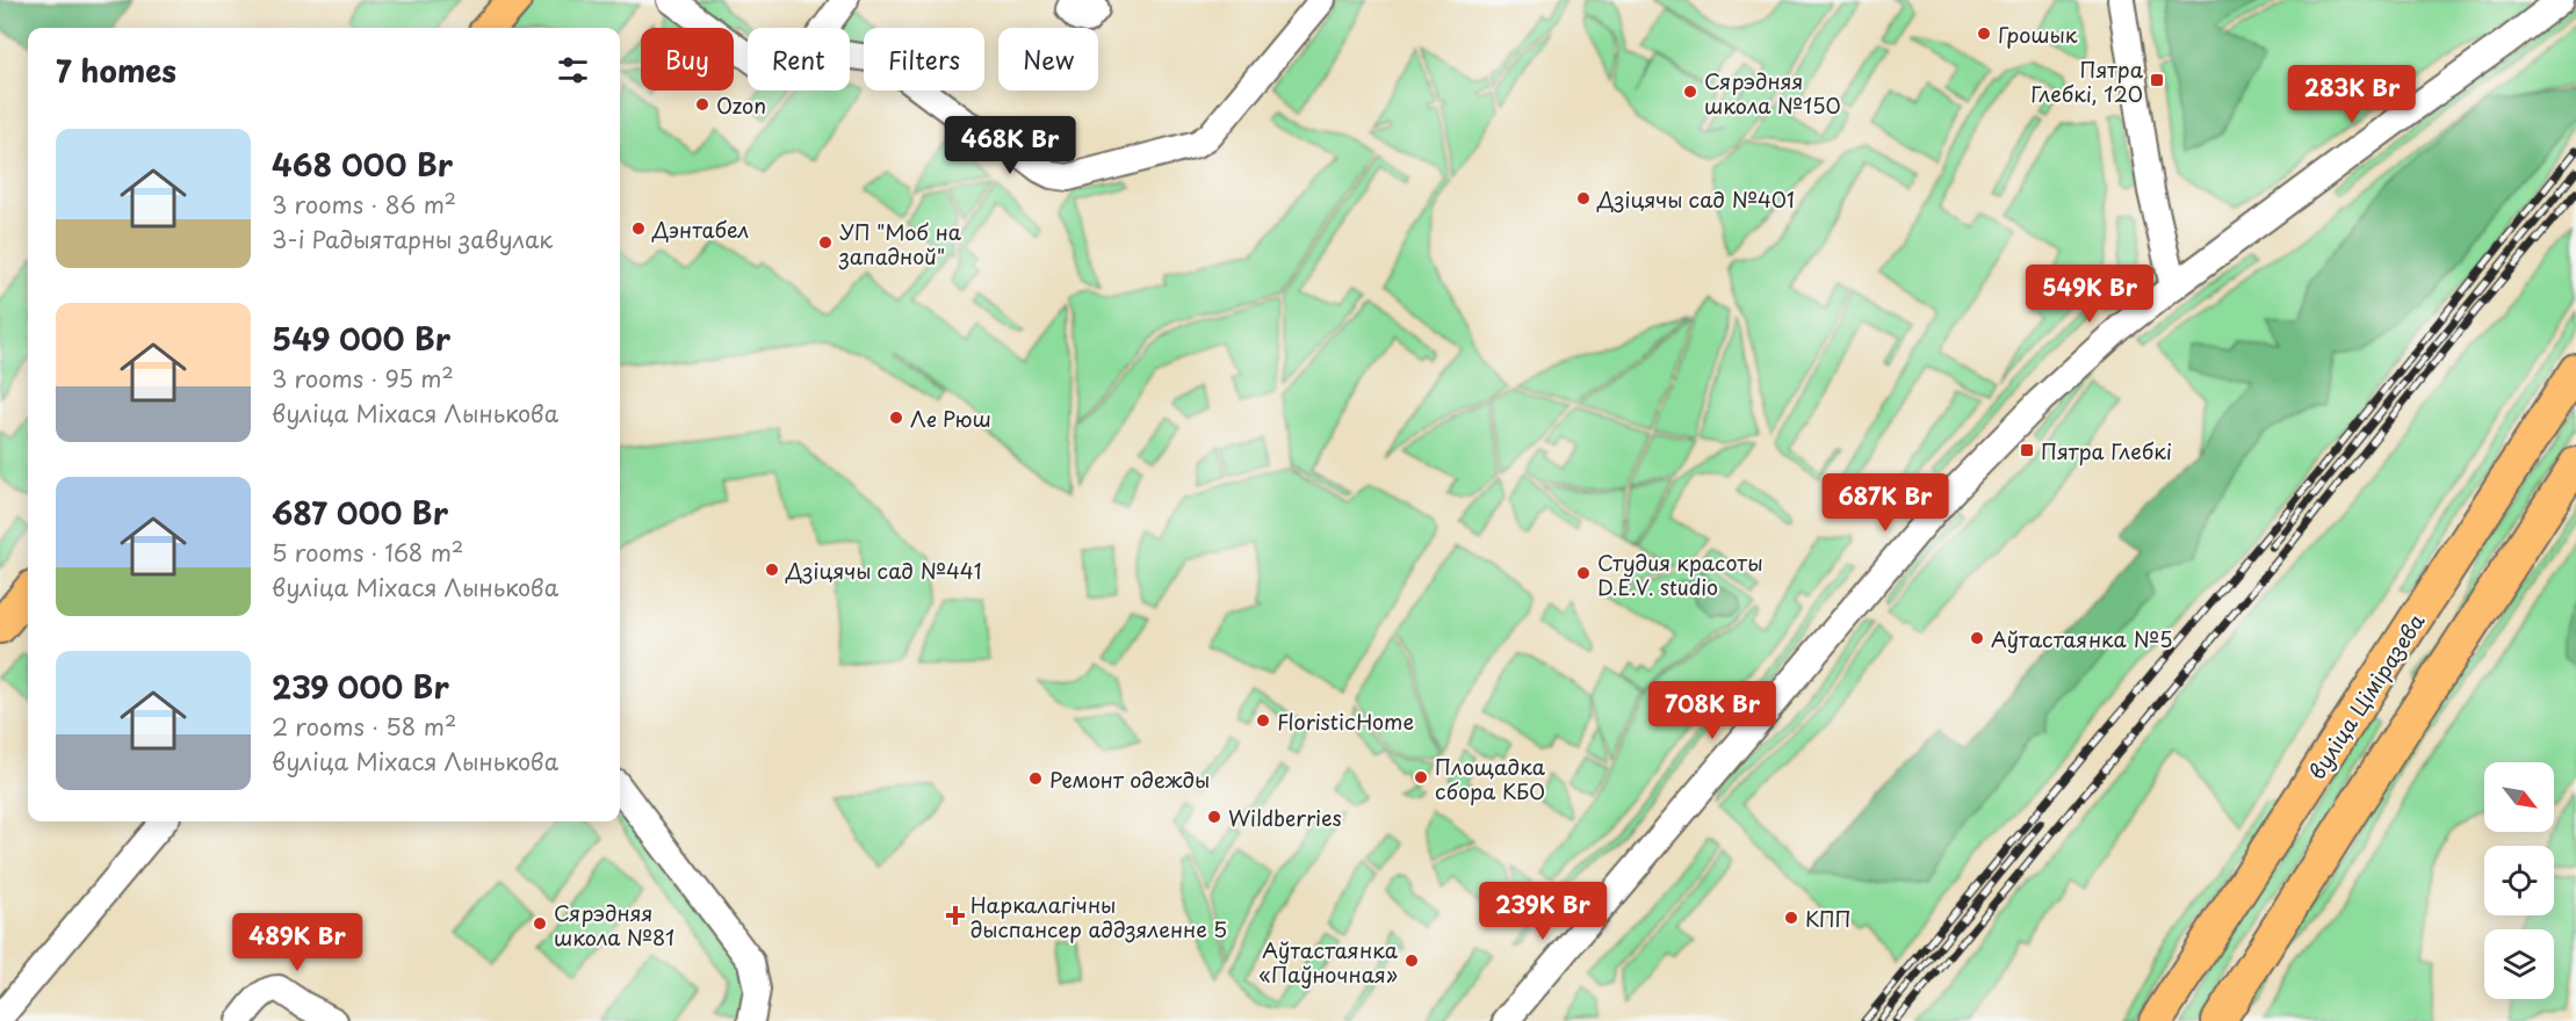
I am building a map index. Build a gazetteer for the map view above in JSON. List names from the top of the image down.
{
  "streets": {
    "main road": ["вуліца Ціміразева"]
  },
  "places": {
    "other": [
      "Грошык",
      "Сярэдняя школа №150",
      "Ozon",
      "Дзіцячы сад №401",
      "Дэнтабел",
      "УП \"Моб на западной\"",
      "Ле Рюш",
      "Дзіцячы сад №441",
      "Студия красоты D.E.V. studio",
      "Аўтастаянка №5",
      "FloristicHome",
      "Площадка сбора КБО",
      "Ремонт одежды",
      "Wildberries",
      "КПП",
      "Сярэдняя школа №81",
      "Аўтастаянка «Паўночная»"
    ],
    "transit": ["Пятра Глебкі, 120", "Пятра Глебкі"],
    "health": ["Наркалагічны дыспансер аддзяленне 5"]
  },
  "north": "bottom right",
  "page": {
    "chip": [
      "Buy",
      "Rent",
      "Filters",
      "New"
    ],
    "heading": "7 homes",
    "price": [
      "283K Br",
      "468K Br",
      "549K Br",
      "687K Br",
      "708K Br",
      "239K Br",
      "489K Br"
    ],
    "list": [
      {
        "name": "468 000 Br",
        "note": "3 rooms · 86 m² · 3-і Радыятарны завулак"
      },
      {
        "name": "549 000 Br",
        "note": "3 rooms · 95 m² · вуліца Міхася Лынькова"
      },
      {
        "name": "687 000 Br",
        "note": "5 rooms · 168 m² · вуліца Міхася Лынькова"
      },
      {
        "name": "239 000 Br",
        "note": "2 rooms · 58 m² · вуліца Міхася Лынькова"
      }
    ]
  }
}
